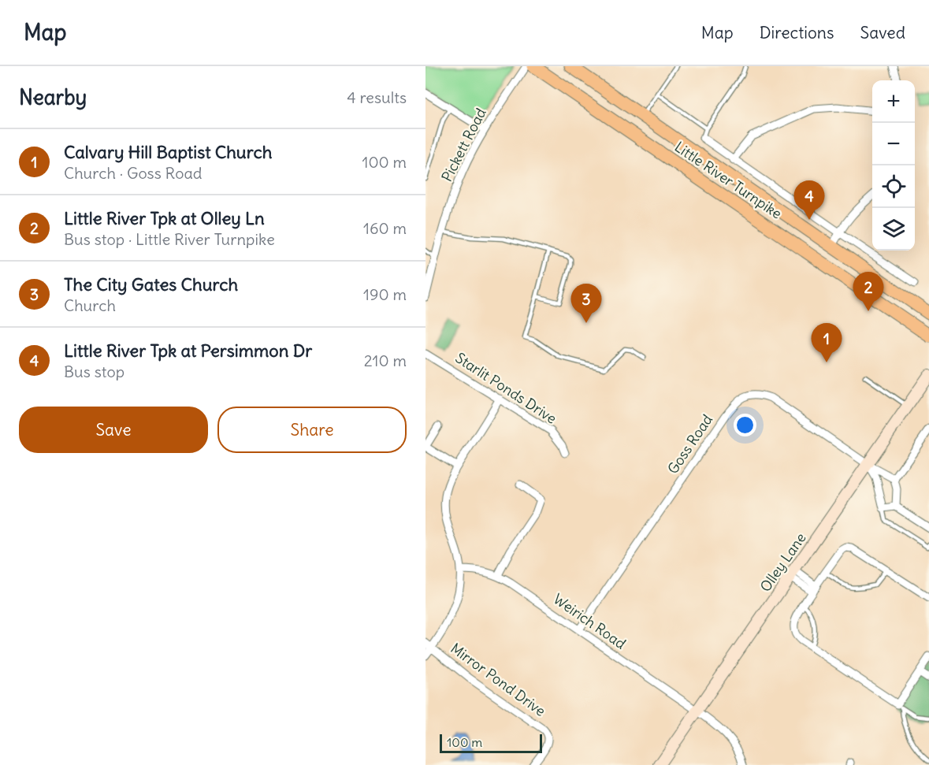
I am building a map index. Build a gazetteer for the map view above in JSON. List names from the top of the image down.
{
  "streets": {
    "main road": ["Little River Turnpike", "Olley Lane"],
    "street": [
      "Pickett Road",
      "Starlit Ponds Drive",
      "Goss Road",
      "Weirich Road",
      "Mirror Pond Drive"
    ]
  },
  "crossings": [
    ["Goss Road", "Olley Lane"],
    ["Goss Road", "Weirich Road"],
    ["Olley Lane", "Weirich Road"]
  ],
  "scale_bar": "100 m",
  "page": {
    "header": "Map",
    "nav": ["Map", "Directions", "Saved"],
    "heading": ["Nearby", "4 results"],
    "map_buttons": ["+", "−"],
    "list": [
      {
        "mark": "1",
        "name": "Calvary Hill Baptist Church",
        "note": "Church · Goss Road",
        "value": "100 m"
      },
      {
        "mark": "2",
        "name": "Little River Tpk at Olley Ln",
        "note": "Bus stop · Little River Turnpike",
        "value": "160 m"
      },
      {
        "mark": "3",
        "name": "The City Gates Church",
        "note": "Church",
        "value": "190 m"
      },
      {
        "mark": "4",
        "name": "Little River Tpk at Persimmon Dr",
        "note": "Bus stop",
        "value": "210 m"
      }
    ],
    "pins": [
      "4",
      "2",
      "3",
      "1"
    ],
    "buttons": ["Save", "Share"],
    "scale": "100 m"
  }
}
